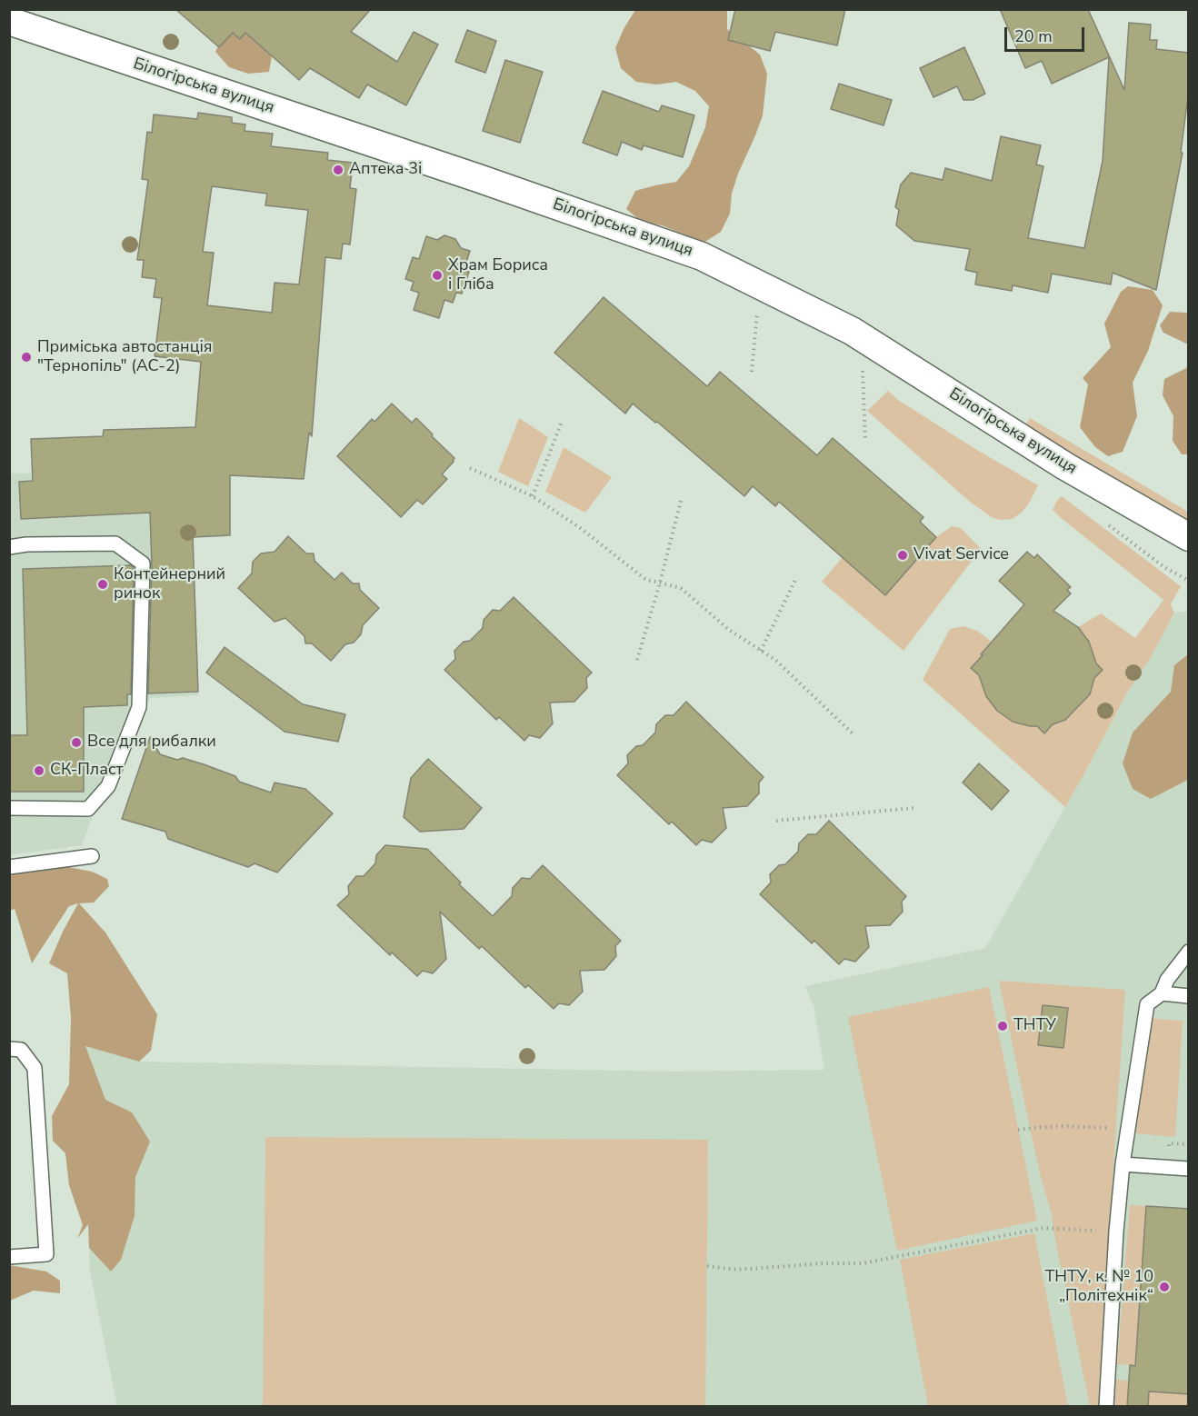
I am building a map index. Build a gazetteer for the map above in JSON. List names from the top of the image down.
{
  "streets": {
    "street": ["Білогірська вулиця"]
  },
  "places": [
    "Аптека 3і",
    "Храм Бориса і Гліба",
    "Приміська автостанція \"Тернопіль\" (АС-2)",
    "Vivat Service",
    "Контейнерний ринок",
    "Все для рибалки",
    "СК-Пласт",
    "ТНТУ",
    "ТНТУ, к. № 10 „Політехнік“"
  ],
  "scale_bar": "20 m"
}
